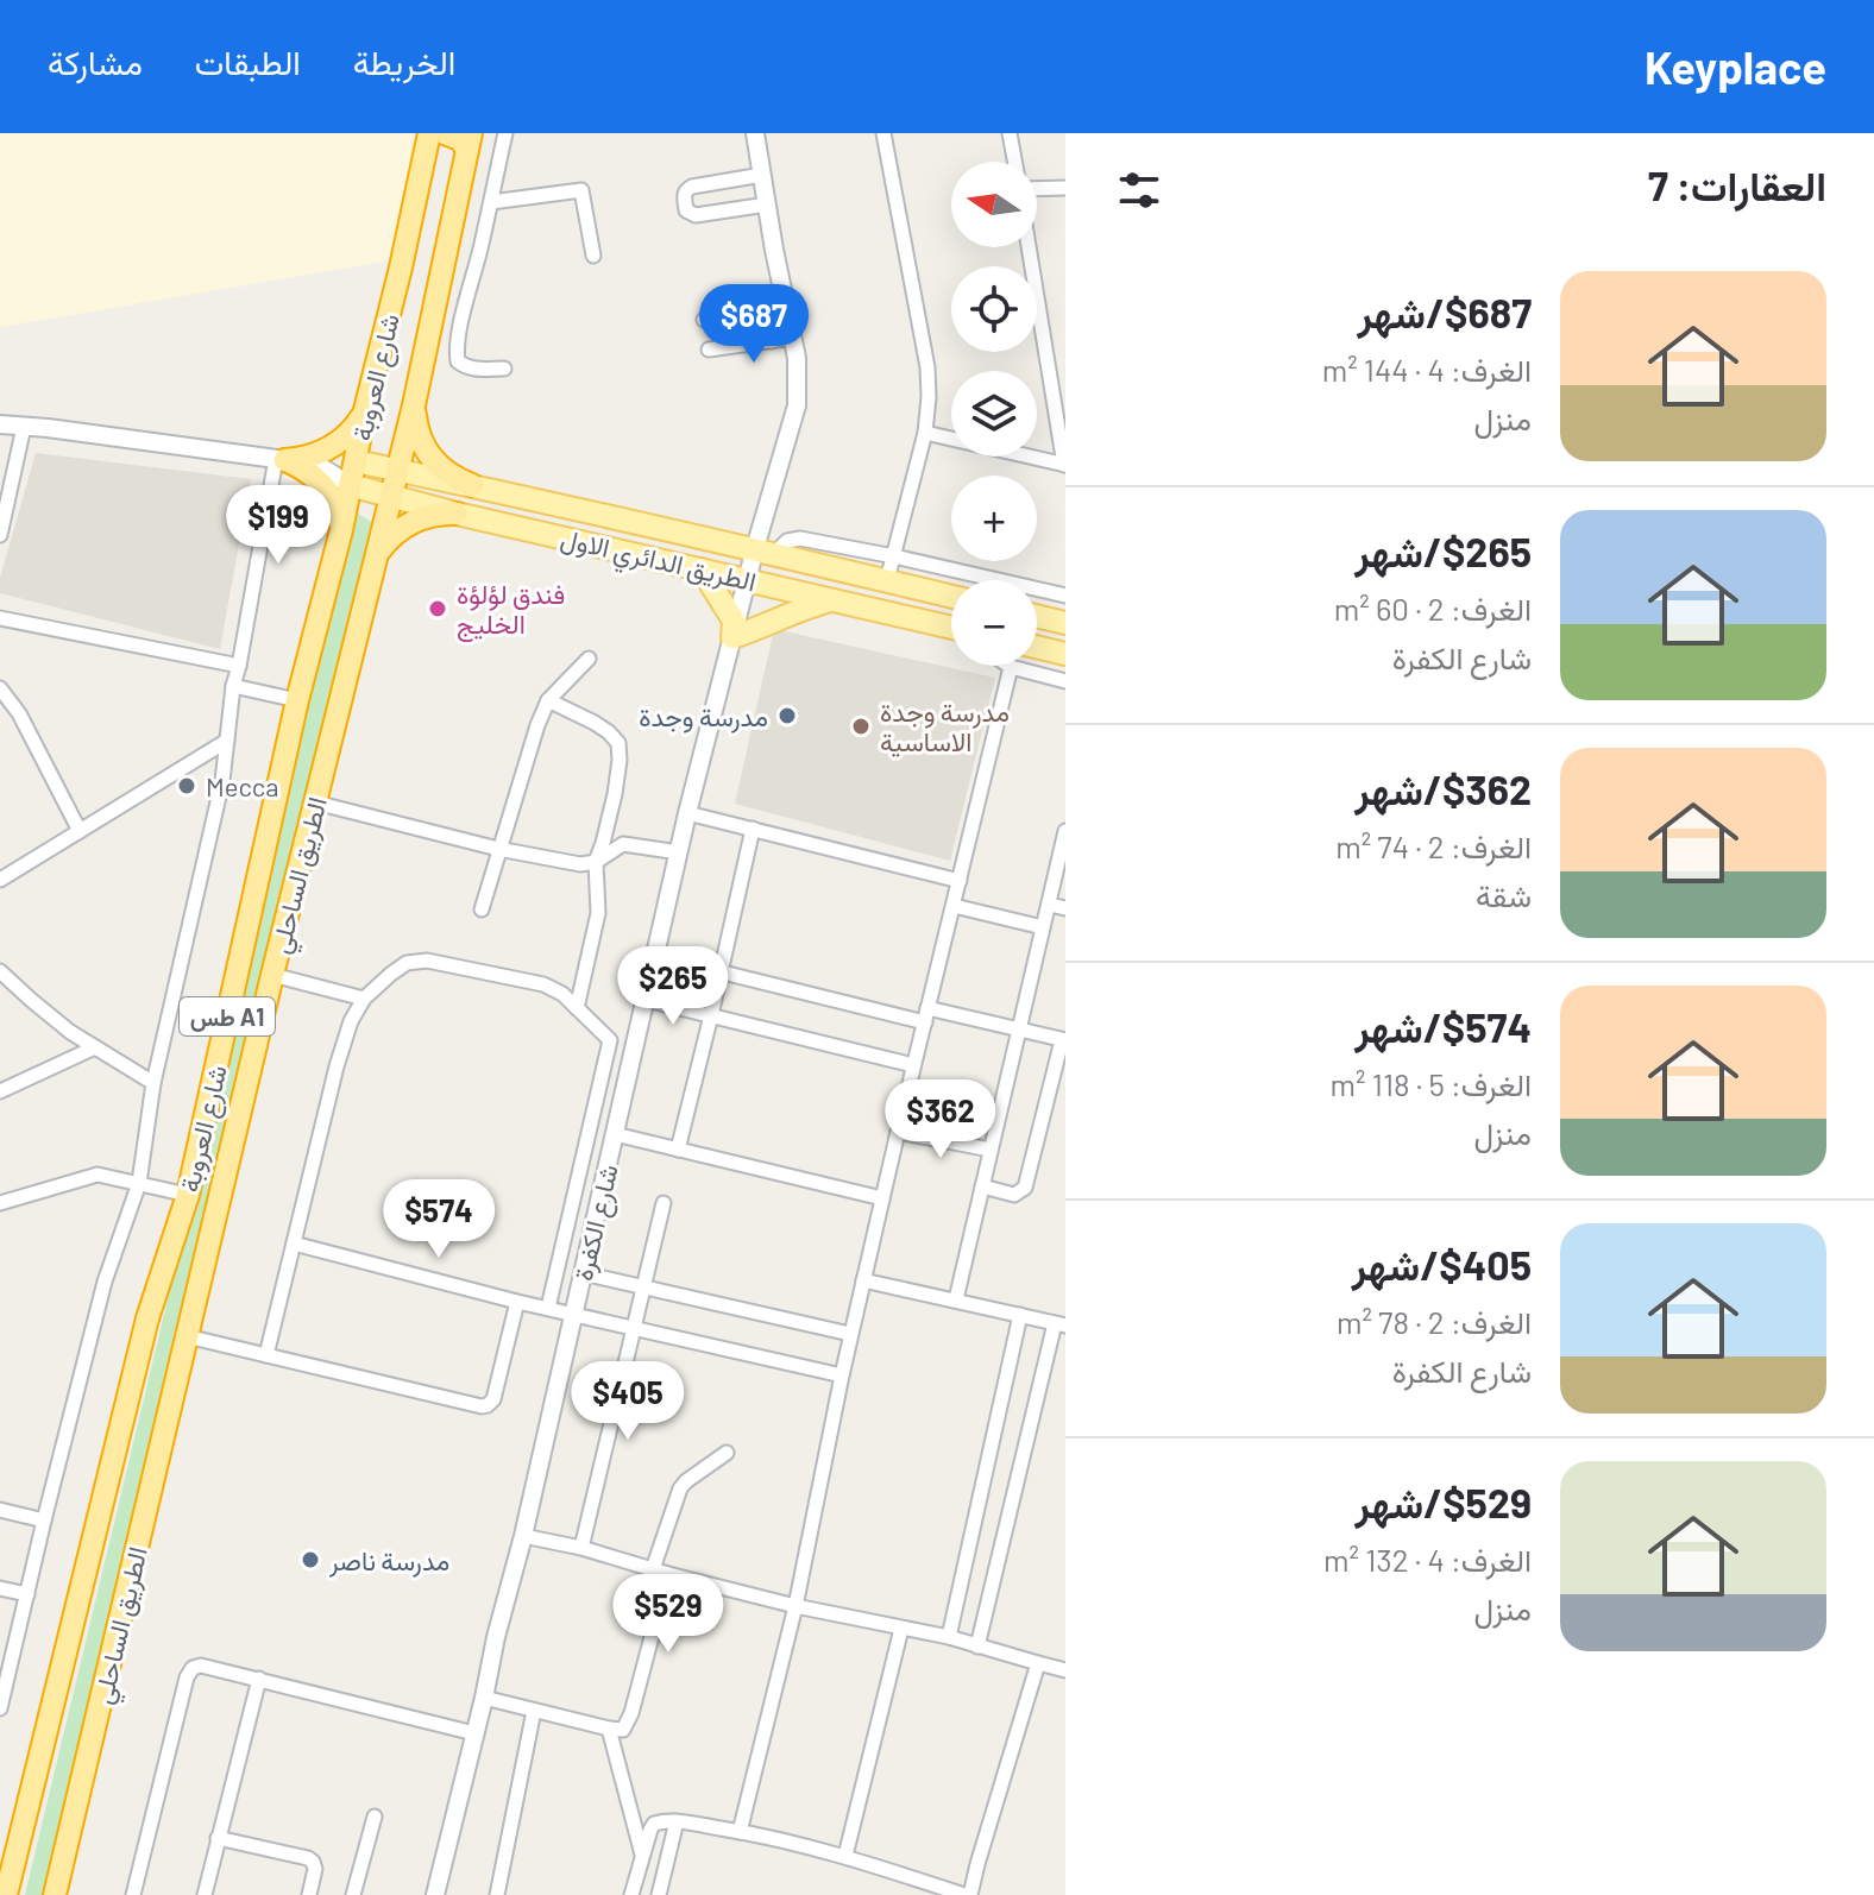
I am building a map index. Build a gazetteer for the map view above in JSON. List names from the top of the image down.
{
  "streets": {
    "highway": ["شارع العروبة", "الطريق الساحلي", "طس A1"],
    "main road": ["الطريق الدائري الاول"],
    "street": ["شارع الكفرة"]
  },
  "crossings": [
    ["شارع العروبة", "الطريق الدائري الاول"],
    ["الطريق الدائري الاول", "الطريق الساحلي"],
    ["الطريق الدائري الاول", "شارع الكفرة"]
  ],
  "places": [
    "فندق لؤلؤة الخليج",
    "مدرسة وجدة",
    "مدرسة وجدة الاساسية",
    "Mecca",
    "مدرسة ناصر"
  ],
  "north": "left",
  "page": {
    "header": "Keyplace",
    "nav": ["الخريطة", "الطبقات", "مشاركة"],
    "heading": "العقارات: 7",
    "map_buttons": ["+", "−"],
    "list": [
      {
        "name": "$687/شهر",
        "note": "الغرف: 4 · 144 m² · منزل"
      },
      {
        "name": "$265/شهر",
        "note": "الغرف: 2 · 60 m² · شارع الكفرة"
      },
      {
        "name": "$362/شهر",
        "note": "الغرف: 2 · 74 m² · شقة"
      },
      {
        "name": "$574/شهر",
        "note": "الغرف: 5 · 118 m² · منزل"
      },
      {
        "name": "$405/شهر",
        "note": "الغرف: 2 · 78 m² · شارع الكفرة"
      },
      {
        "name": "$529/شهر",
        "note": "الغرف: 4 · 132 m² · منزل"
      }
    ],
    "price": [
      "$687",
      "$199",
      "$265",
      "$362",
      "$574",
      "$405",
      "$529"
    ]
  }
}
